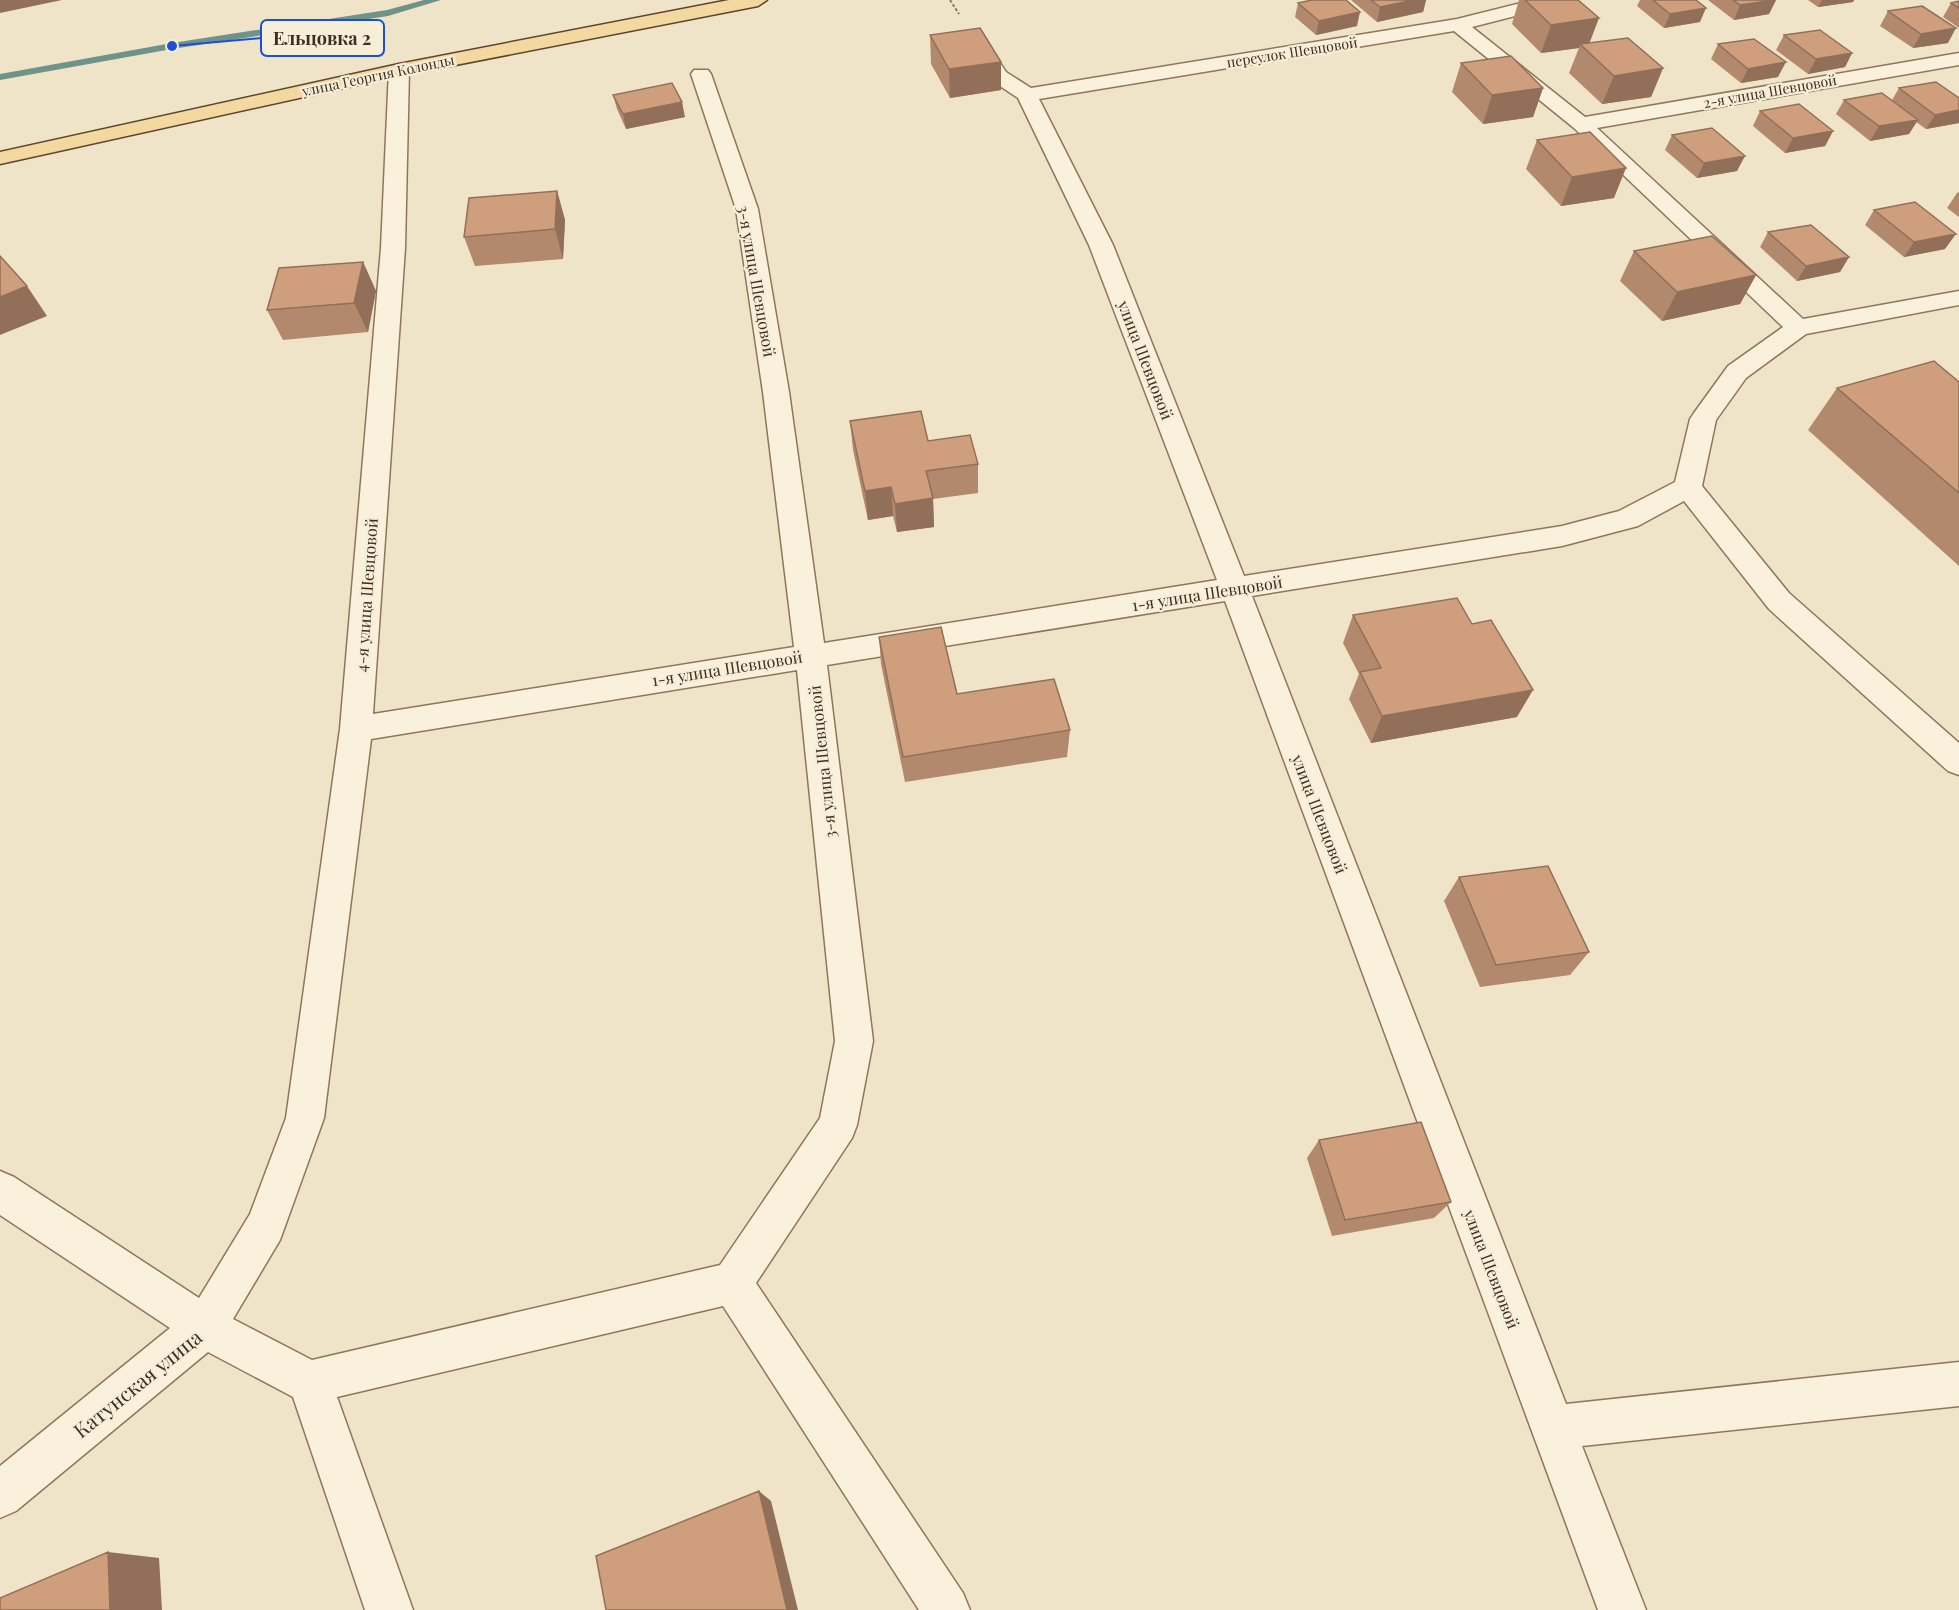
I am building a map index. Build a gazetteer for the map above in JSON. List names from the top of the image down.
{
  "streets": {
    "main road": ["улица Георгия Колонды"],
    "street": [
      "переулок Шевцовой",
      "2-я улица Шевцовой",
      "3-я улица Шевцовой",
      "улица Шевцовой",
      "1-я улица Шевцовой",
      "4-я улица Шевцовой",
      "Катунская улица"
    ]
  },
  "crossings": [
    ["переулок Шевцовой", "улица Шевцовой"],
    ["улица Георгия Колонды", "4-я улица Шевцовой"],
    ["3-я улица Шевцовой", "1-я улица Шевцовой"],
    ["улица Шевцовой", "1-я улица Шевцовой"],
    ["1-я улица Шевцовой", "4-я улица Шевцовой"],
    ["4-я улица Шевцовой", "Катунская улица"]
  ],
  "places": ["Ельцовка 2"]
}
